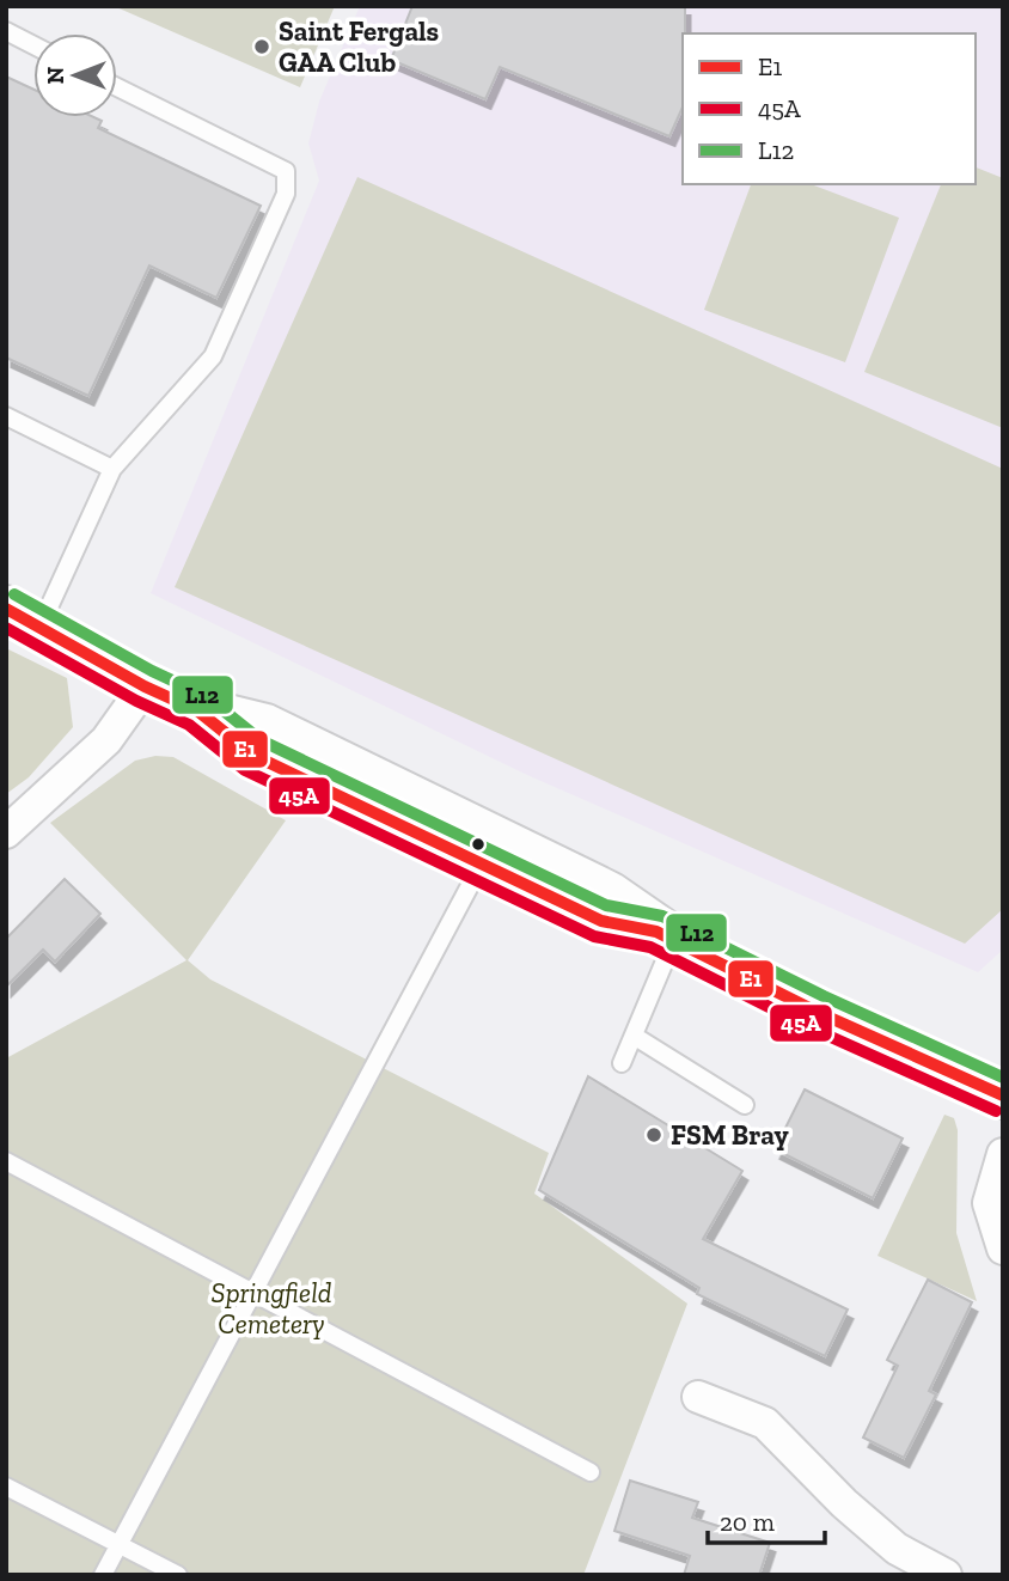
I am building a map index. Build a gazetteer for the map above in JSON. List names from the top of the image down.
{
  "parks": ["Springfield Cemetery"],
  "places": ["Saint Fergals GAA Club", "FSM Bray"],
  "lines": ["transit line L12", "transit line E1", "transit line 45A"],
  "legend": ["E1", "45A", "L12"],
  "scale_bar": "20 m",
  "north": "left"
}
